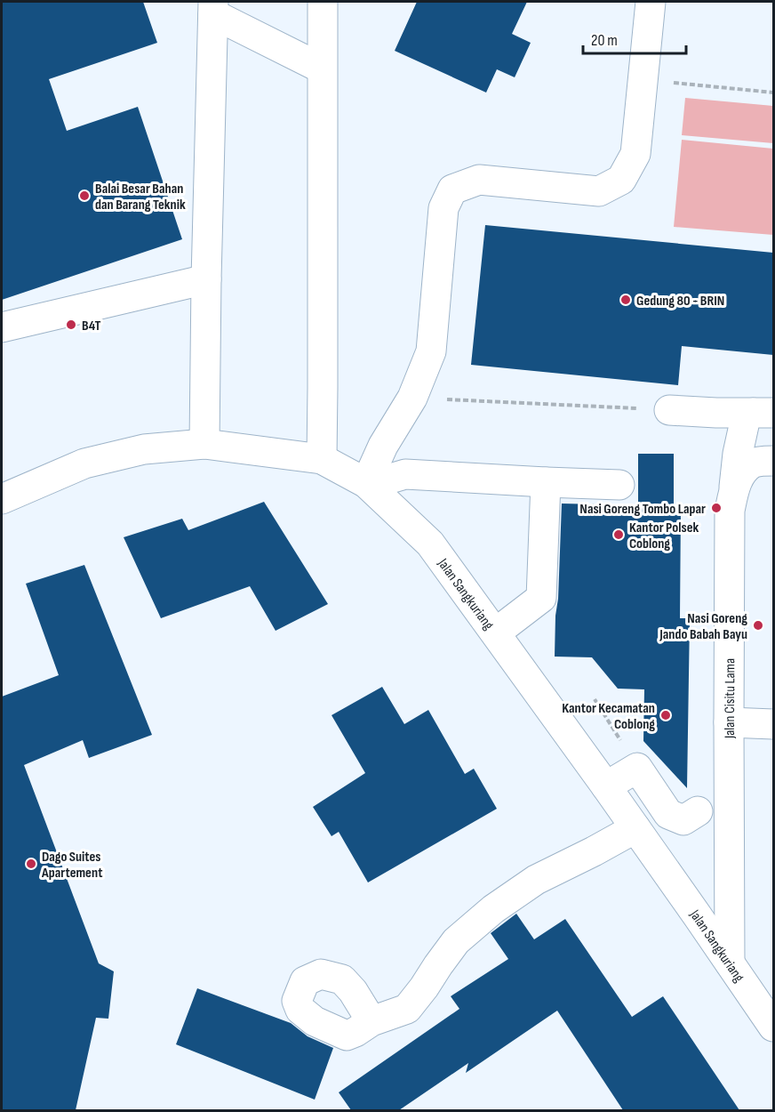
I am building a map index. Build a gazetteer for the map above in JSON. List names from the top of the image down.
{
  "streets": {
    "street": ["Jalan Sangkuriang", "Jalan Cisitu Lama"]
  },
  "crossings": [
    ["Jalan Sangkuriang", "Jalan Cisitu Lama"]
  ],
  "places": [
    "Balai Besar Bahan dan Barang Teknik",
    "Gedung 80 - BRIN",
    "B4T",
    "Nasi Goreng Tombo Lapar",
    "Kantor Polsek Coblong",
    "Nasi Goreng Jando Babah Bayu",
    "Kantor Kecamatan Coblong",
    "Dago Suites Apartement"
  ],
  "scale_bar": "20 m"
}
